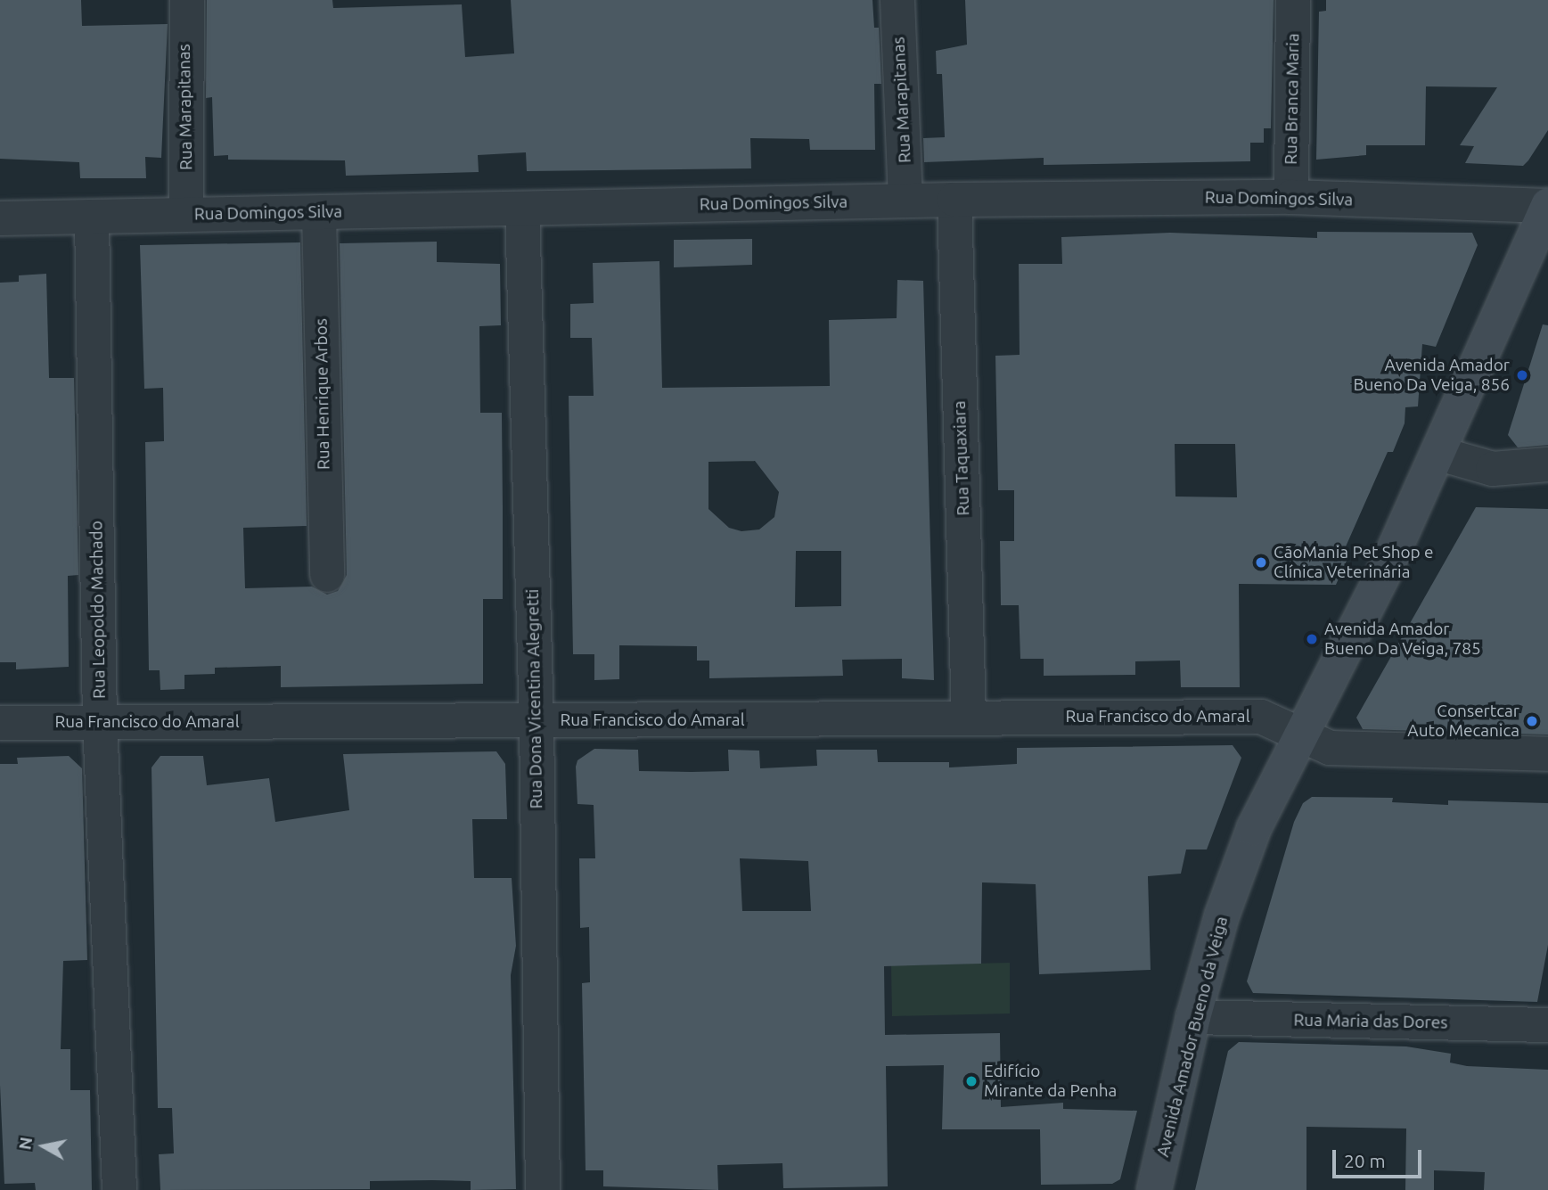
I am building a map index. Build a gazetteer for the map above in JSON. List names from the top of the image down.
{
  "streets": {
    "main road": ["Avenida Amador Bueno da Veiga"],
    "street": [
      "Rua Branca Maria",
      "Rua Marapitanas",
      "Rua Domingos Silva",
      "Rua Henrique Arbos",
      "Rua Taquaxiara",
      "Rua Leopoldo Machado",
      "Rua Dona Vicentina Alegretti",
      "Rua Francisco do Amaral",
      "Rua Maria das Dores"
    ]
  },
  "crossings": [
    ["Rua Branca Maria", "Rua Domingos Silva"],
    ["Rua Marapitanas", "Rua Domingos Silva"],
    ["Rua Domingos Silva", "Rua Henrique Arbos"],
    ["Rua Domingos Silva", "Rua Taquaxiara"],
    ["Rua Domingos Silva", "Rua Leopoldo Machado"],
    ["Rua Domingos Silva", "Rua Dona Vicentina Alegretti"],
    ["Rua Domingos Silva", "Avenida Amador Bueno da Veiga"],
    ["Rua Taquaxiara", "Rua Francisco do Amaral"],
    ["Rua Leopoldo Machado", "Rua Francisco do Amaral"],
    ["Rua Dona Vicentina Alegretti", "Rua Francisco do Amaral"],
    ["Rua Francisco do Amaral", "Avenida Amador Bueno da Veiga"],
    ["Rua Maria das Dores", "Avenida Amador Bueno da Veiga"]
  ],
  "places": [
    "Avenida Amador Bueno Da Veiga, 856",
    "CãoMania Pet Shop e Clínica Veterinária",
    "Avenida Amador Bueno Da Veiga, 785",
    "Consertcar Auto Mecanica",
    "Edifício Mirante da Penha"
  ],
  "scale_bar": "20 m",
  "north": "left"
}
